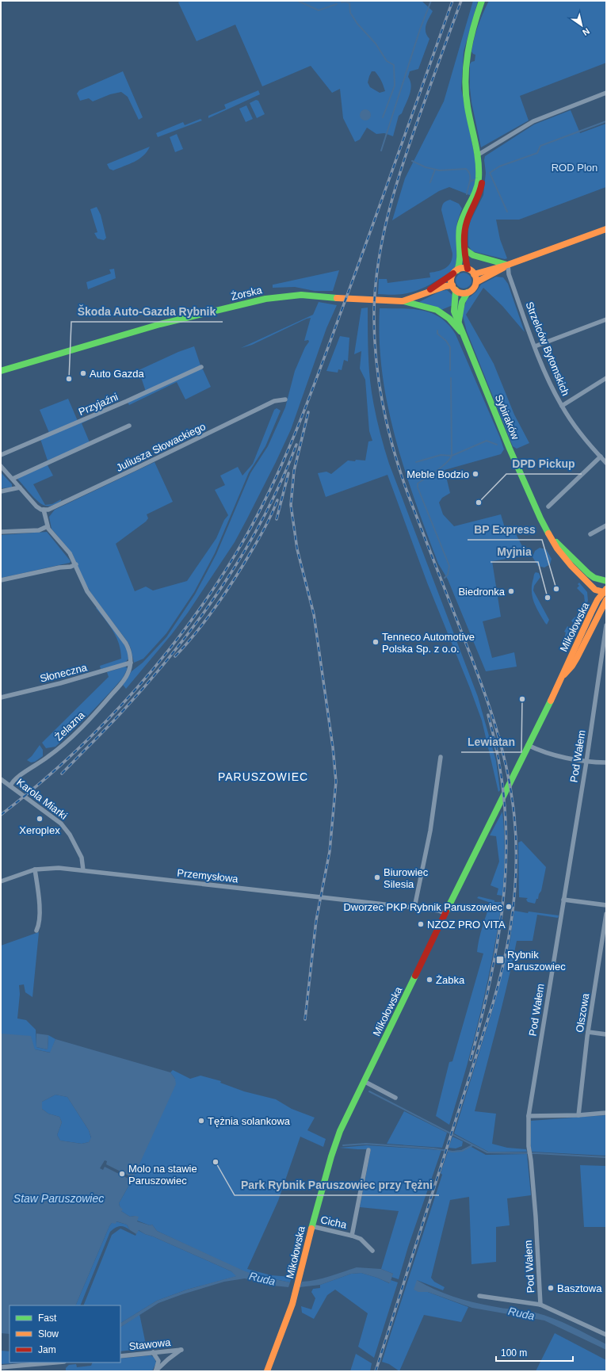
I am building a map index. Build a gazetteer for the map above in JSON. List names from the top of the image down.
{
  "streets": {
    "main road": ["Żorska", "Sybiraków", "Mikołowska"],
    "street": [
      "Strzelców Bytomskich",
      "Przyjaźni",
      "Juliusza Słowackiego",
      "Słoneczna",
      "Żelazna",
      "Pod Wałem",
      "Karola Miarki",
      "Przemysłowa",
      "Olszowa",
      "Cicha",
      "Stawowa"
    ]
  },
  "crossings": [
    ["Żorska", "Sybiraków"],
    ["Sybiraków", "Mikołowska"],
    ["Mikołowska", "Przemysłowa"],
    ["Mikołowska", "Cicha"],
    ["Słoneczna", "Żelazna"],
    ["Żelazna", "Karola Miarki"],
    ["Karola Miarki", "Przemysłowa"]
  ],
  "districts": ["PARUSZOWIEC"],
  "water": ["Staw Paruszowiec", "Ruda"],
  "parks": ["ROD Plon"],
  "places": {
    "other": [
      "Auto Gazda",
      "Škoda Auto-Gazda Rybnik",
      "Meble Bodzio",
      "DPD Pickup",
      "BP Express",
      "Biedronka",
      "Myjnia",
      "Tenneco Automotive Polska Sp. z o.o.",
      "Lewiatan",
      "Xeroplex",
      "Biurowiec Silesia",
      "Dworzec PKP Rybnik Paruszowiec",
      "NZOZ PRO VITA",
      "Żabka",
      "Tężnia solankowa",
      "Park Rybnik Paruszowiec przy Tężni",
      "Molo na stawie Paruszowiec",
      "Basztowa"
    ],
    "transit": ["Rybnik Paruszowiec"]
  },
  "legend": ["Fast", "Slow", "Jam"],
  "scale_bar": "100 m",
  "north": "bottom right"
}
